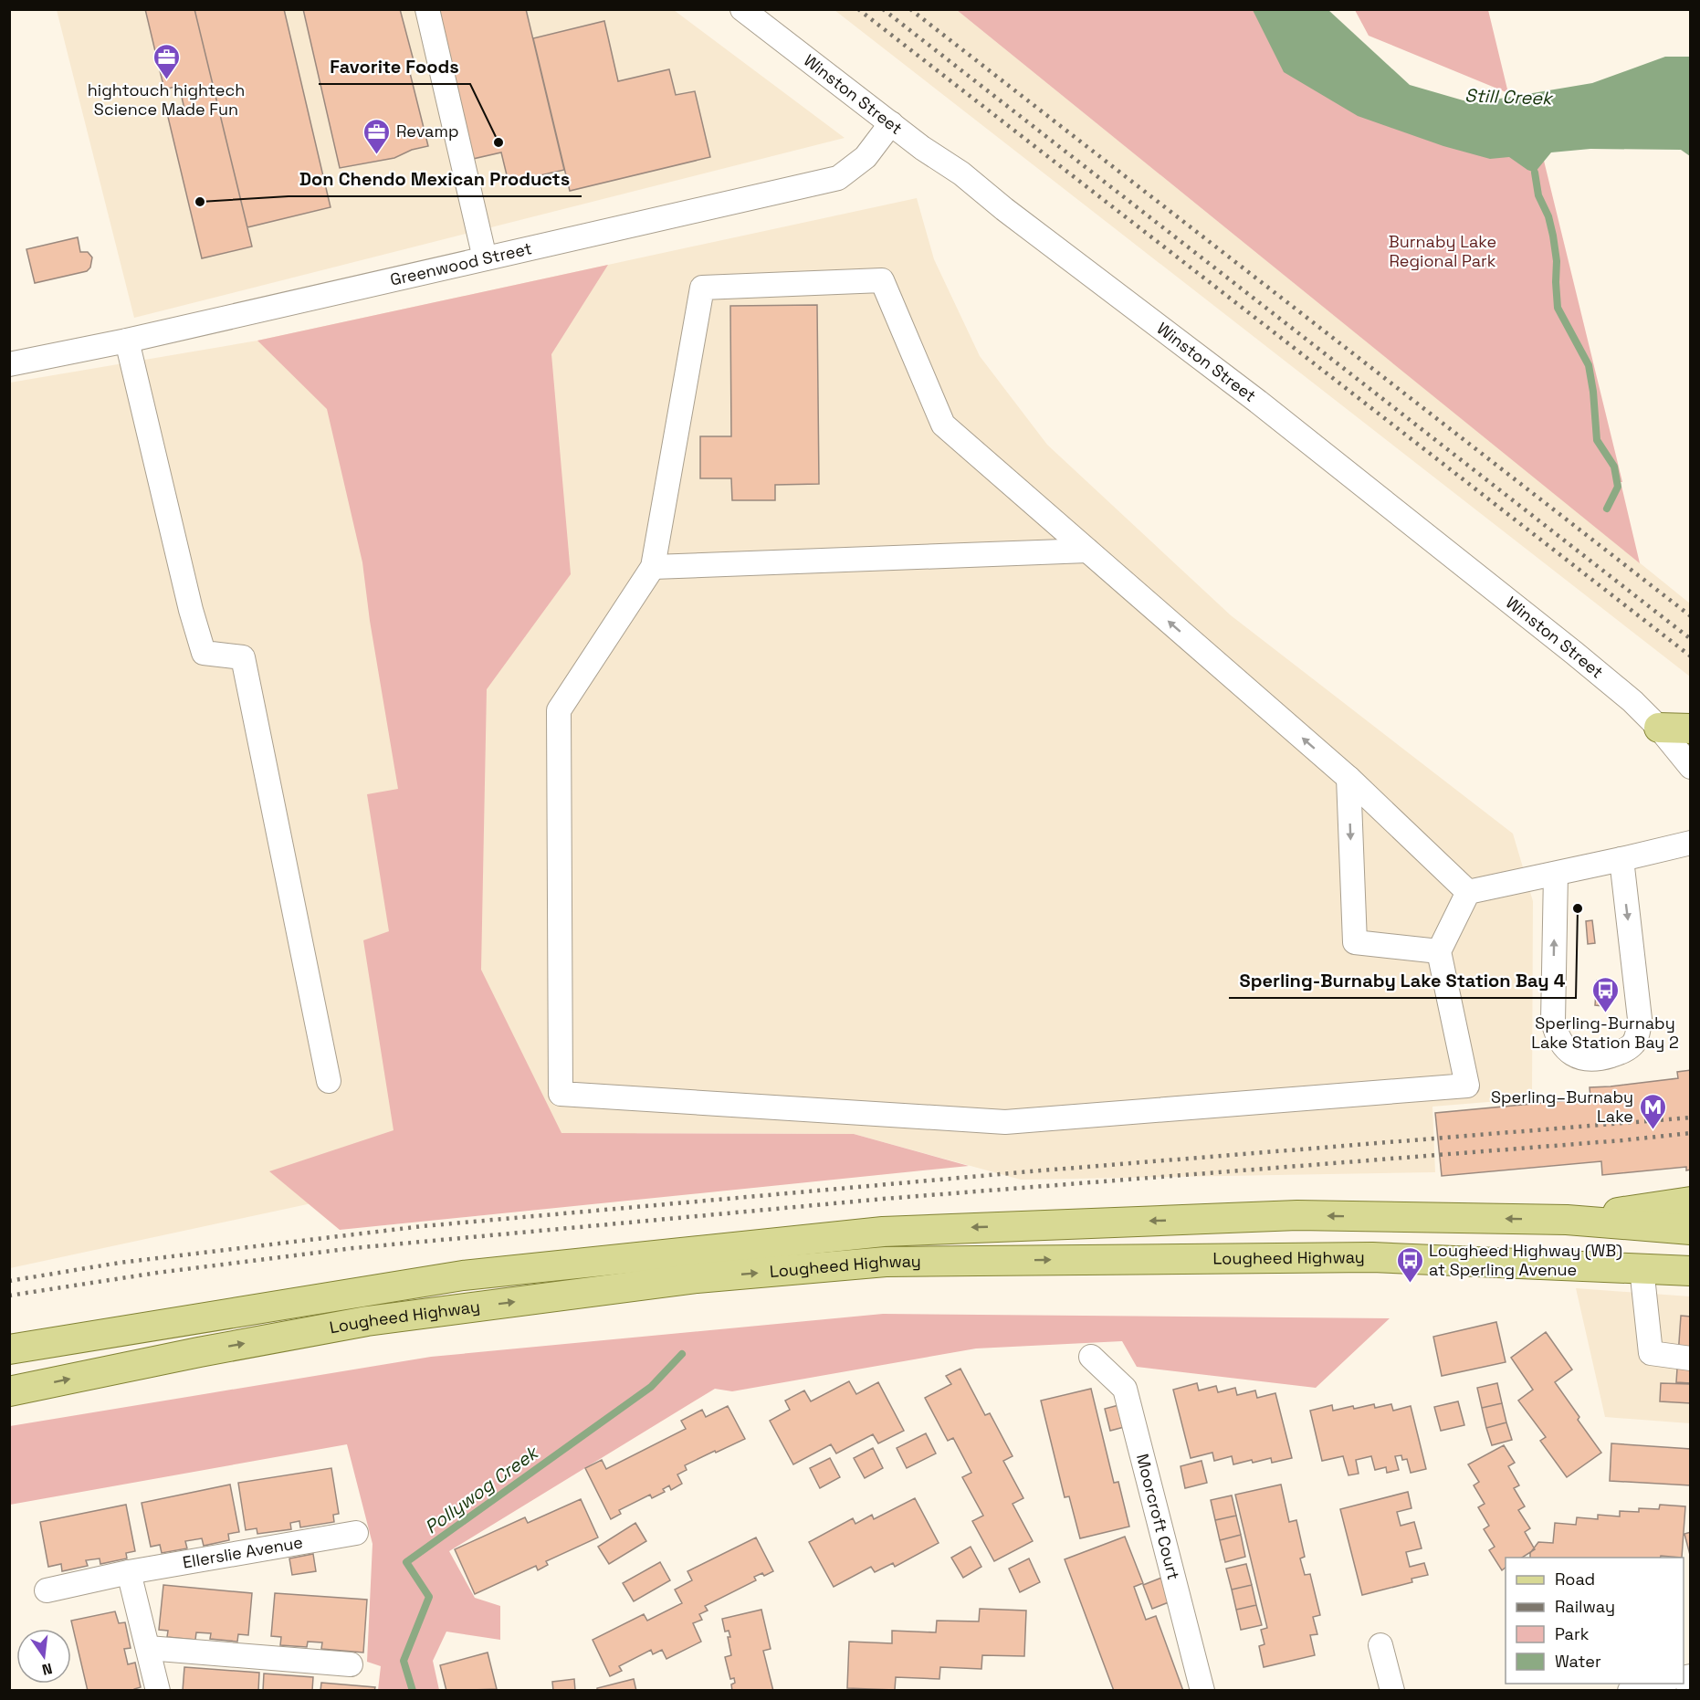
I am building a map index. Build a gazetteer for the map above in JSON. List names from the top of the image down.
{
  "streets": {
    "main road": ["Lougheed Highway"],
    "street": [
      "Winston Street",
      "Greenwood Street",
      "Moorcroft Court",
      "Ellerslie Avenue"
    ]
  },
  "crossings": [
    ["Winston Street", "Greenwood Street"]
  ],
  "water": ["Still Creek", "Pollywog Creek"],
  "parks": ["Burnaby Lake Regional Park"],
  "places": {
    "office": ["hightouch hightech Science Made Fun", "Revamp"],
    "other": ["Favorite Foods", "Don Chendo Mexican Products", "Sperling-Burnaby Lake Station Bay 4"],
    "bus stop": ["Sperling-Burnaby Lake Station Bay 2", "Lougheed Highway (WB) at Sperling Avenue"],
    "metro station": ["Sperling–Burnaby Lake"]
  },
  "legend": [
    "Road",
    "Railway",
    "Park",
    "Water"
  ],
  "north": "bottom"
}
